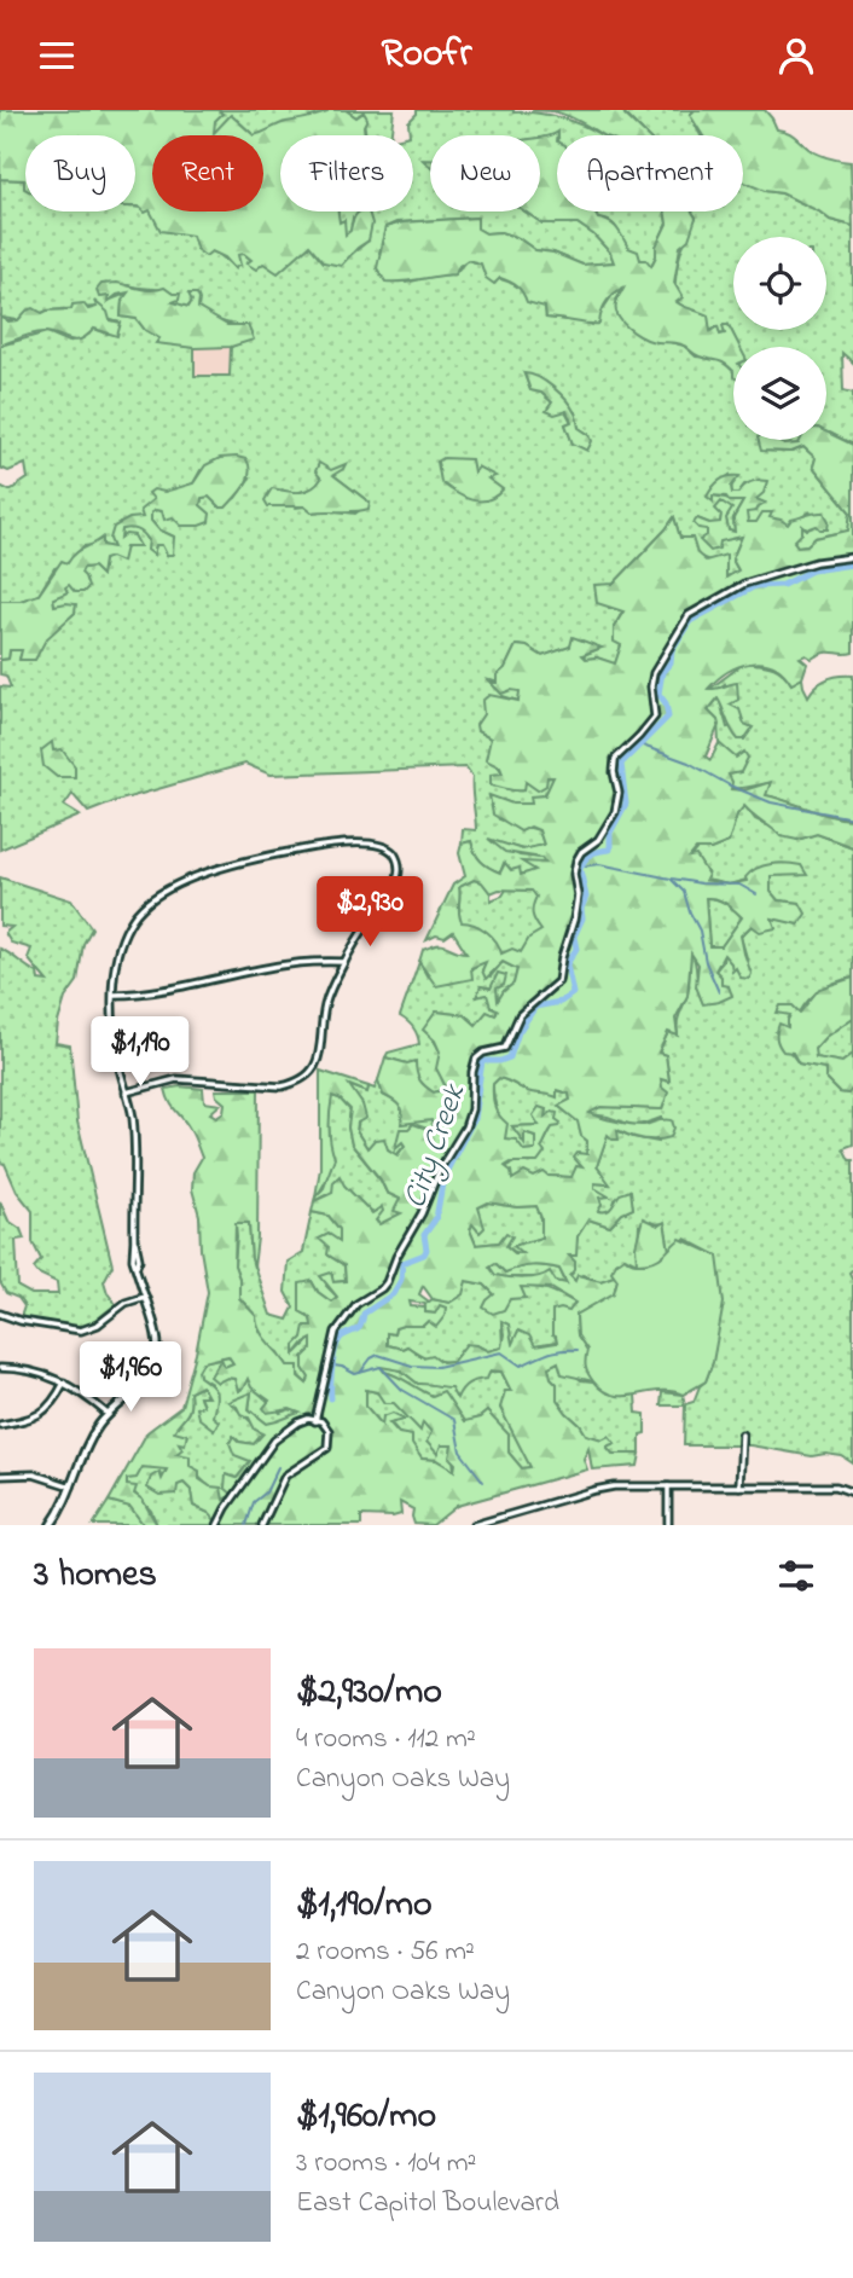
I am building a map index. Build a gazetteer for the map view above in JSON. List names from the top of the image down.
{
  "water": ["City Creek"],
  "page": {
    "header": "Roofr",
    "chip": [
      "Buy",
      "Rent",
      "Filters",
      "New",
      "Apartment"
    ],
    "price": ["$2,930", "$1,190", "$1,960"],
    "heading": "3 homes",
    "list": [
      {
        "name": "$2,930/mo",
        "note": "4 rooms · 112 m² · Canyon Oaks Way"
      },
      {
        "name": "$1,190/mo",
        "note": "2 rooms · 56 m² · Canyon Oaks Way"
      },
      {
        "name": "$1,960/mo",
        "note": "3 rooms · 104 m² · East Capitol Boulevard"
      }
    ]
  }
}
